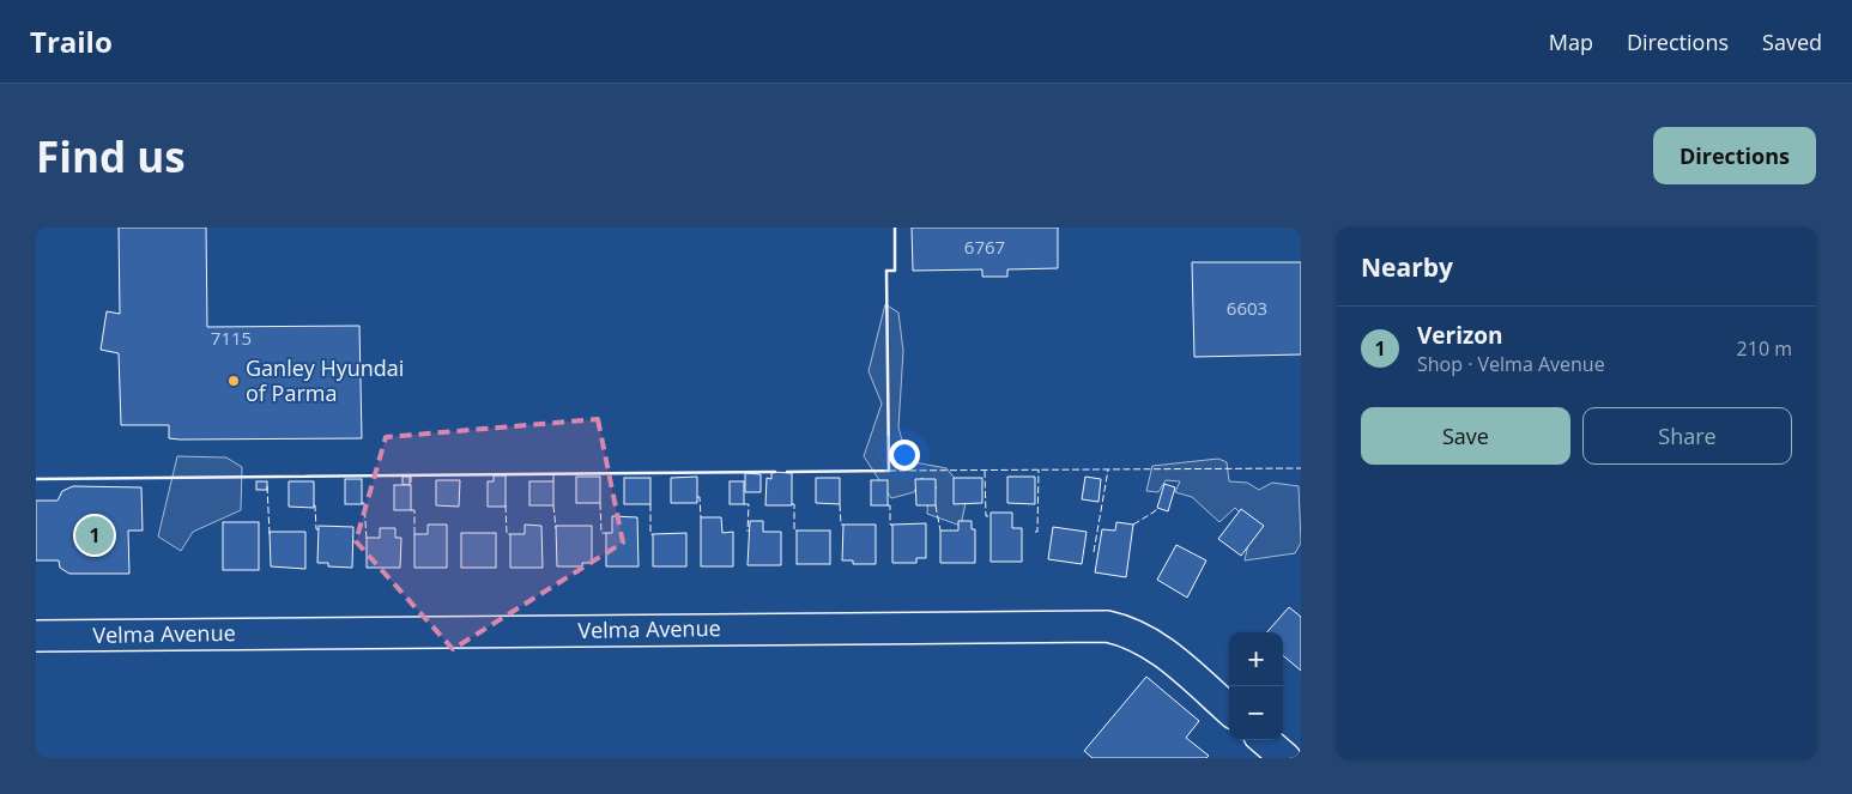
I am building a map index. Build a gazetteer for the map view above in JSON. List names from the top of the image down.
{
  "streets": {
    "street": ["Velma Avenue"]
  },
  "places": ["Ganley Hyundai of Parma"],
  "house_numbers": ["6767", "6603", "7115"],
  "page": {
    "header": "Trailo",
    "nav": ["Map", "Directions", "Saved"],
    "buttons": [
      "Directions",
      ["Save", "Share"]
    ],
    "title": "Find us",
    "heading": "Nearby",
    "list": [
      {
        "mark": "1",
        "name": "Verizon",
        "note": "Shop · Velma Avenue",
        "value": "210 m"
      }
    ],
    "pins": "1",
    "map_buttons": ["+", "−"]
  }
}
